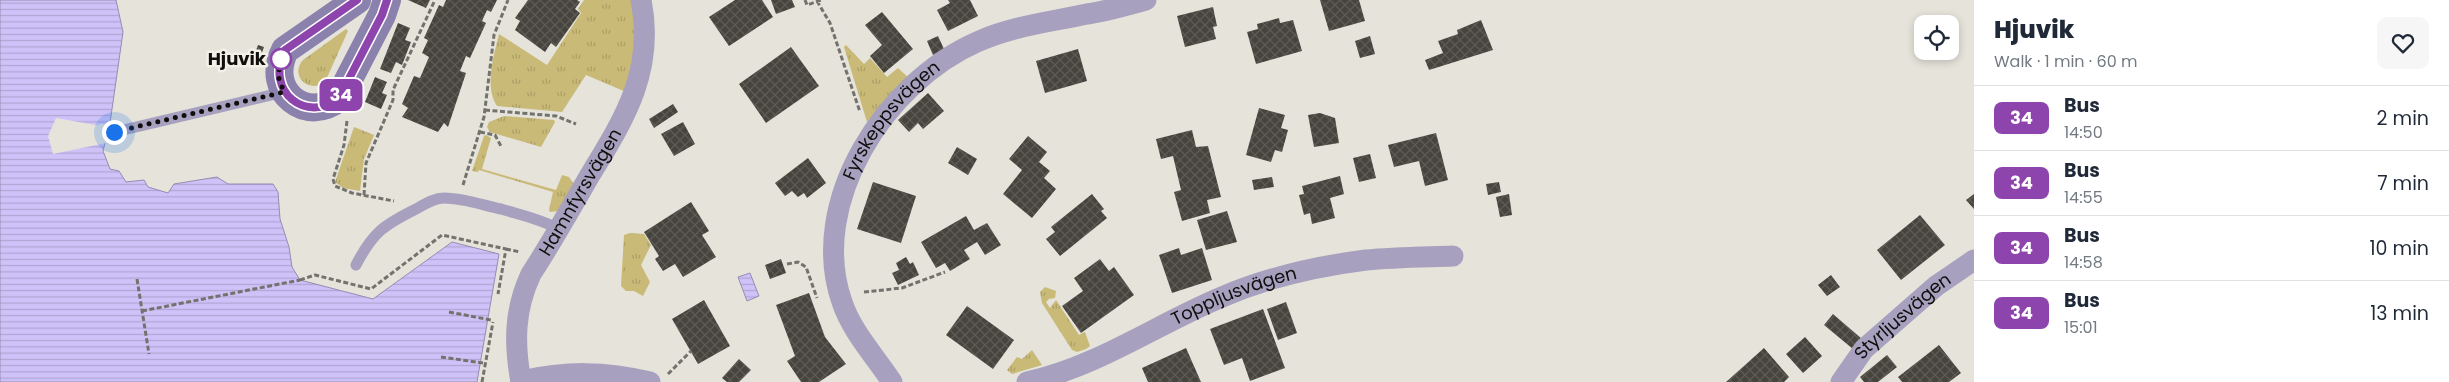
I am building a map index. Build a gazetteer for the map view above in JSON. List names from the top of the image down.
{
  "streets": {
    "street": [
      "Fyrskeppsvägen",
      "Hamnfyrsvägen",
      "Toppljusvägen",
      "Styrljusvägen"
    ]
  },
  "places": ["Hjuvik"],
  "lines": ["bus line 34"],
  "page": {
    "on_map": "34",
    "heading": ["Hjuvik", "Walk · 1 min · 60 m"],
    "list": [
      {
        "mark": "34",
        "name": "Bus",
        "note": "14:50",
        "value": "2 min"
      },
      {
        "mark": "34",
        "name": "Bus",
        "note": "14:55",
        "value": "7 min"
      },
      {
        "mark": "34",
        "name": "Bus",
        "note": "14:58",
        "value": "10 min"
      },
      {
        "mark": "34",
        "name": "Bus",
        "note": "15:01",
        "value": "13 min"
      }
    ]
  }
}
